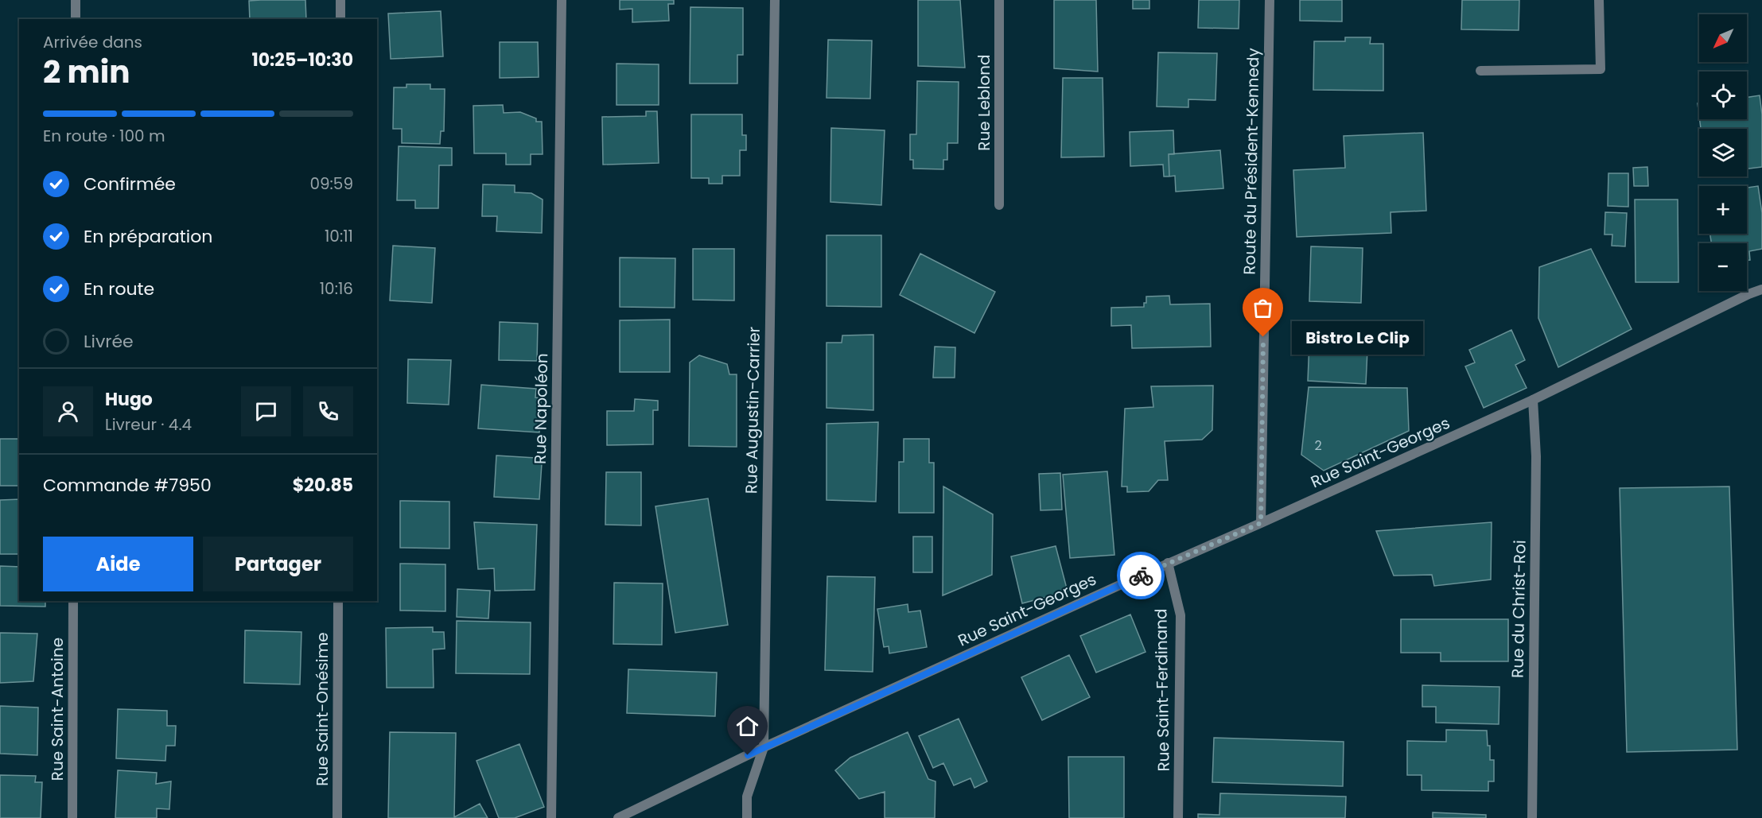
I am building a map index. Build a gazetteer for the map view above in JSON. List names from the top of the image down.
{
  "streets": {
    "street": [
      "Rue Leblond",
      "Route du Président-Kennedy",
      "Rue Napoléon",
      "Rue Augustin-Carrier",
      "Rue Saint-Georges",
      "Rue du Christ-Roi",
      "Rue Saint-Ferdinand",
      "Rue Saint-Antoine",
      "Rue Saint-Onésime"
    ]
  },
  "crossings": [
    ["Route du Président-Kennedy", "Rue Saint-Georges"],
    ["Rue Augustin-Carrier", "Rue Saint-Georges"],
    ["Rue Saint-Georges", "Rue du Christ-Roi"],
    ["Rue Saint-Georges", "Rue Saint-Ferdinand"]
  ],
  "places": ["Bistro Le Clip"],
  "house_numbers": ["2"],
  "north": "bottom left",
  "page": {
    "map_buttons": ["+", "−"],
    "heading": ["2 min", "Arrivée dans", "10:25–10:30"],
    "panel": [
      "Hugo",
      "Livreur · 4.4",
      "Commande #7950",
      "$20.85"
    ],
    "bar": "En route · 100 m",
    "list": [
      ["Confirmée", "09:59"],
      ["En préparation", "10:11"],
      ["En route", "10:16"],
      "Livrée"
    ],
    "bubble": "Bistro Le Clip",
    "buttons": ["Aide", "Partager"]
  }
}
